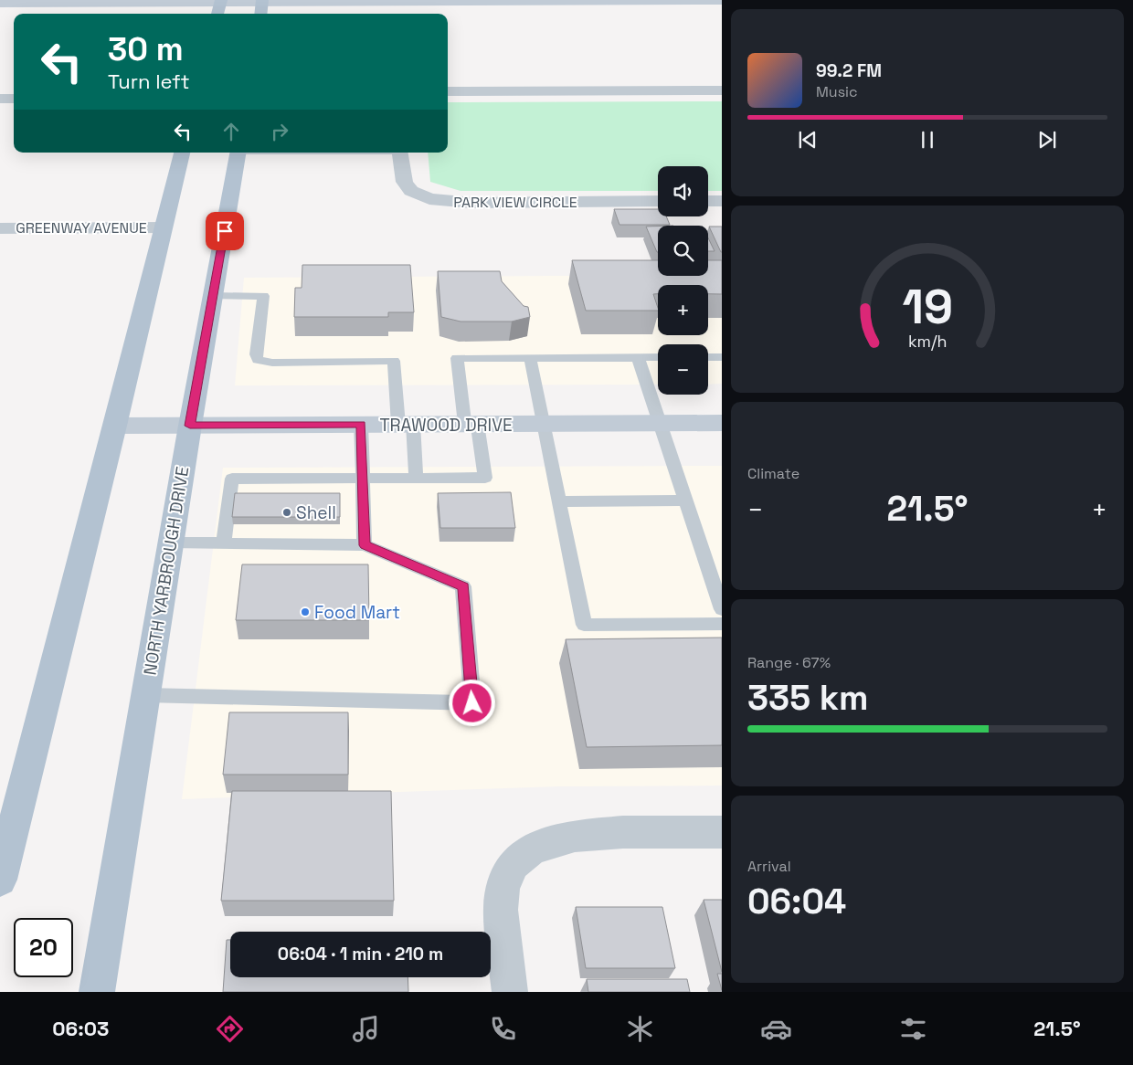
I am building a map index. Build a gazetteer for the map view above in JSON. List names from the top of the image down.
{
  "streets": {
    "main road": ["NORTH YARBROUGH DRIVE"],
    "street": ["PARK VIEW CIRCLE", "GREENWAY AVENUE", "TRAWOOD DRIVE"]
  },
  "crossings": [
    ["TRAWOOD DRIVE", "NORTH YARBROUGH DRIVE"]
  ],
  "places": ["Shell", "Food Mart"],
  "page": {
    "turn": ["30 m", "Turn left"],
    "song": ["99.2 FM", "Music"],
    "map_buttons": ["+", "−"],
    "tile": [
      "Climate",
      ["Range · 67%", "335 km"],
      ["Arrival", "06:04"]
    ],
    "heat": ["−", "21.5°", "+"],
    "limit": "20",
    "trip": "06:04 · 1 min · 210 m",
    "tabs": ["06:03", "21.5°"],
    "gauge": ["19", "km/h"]
  }
}
